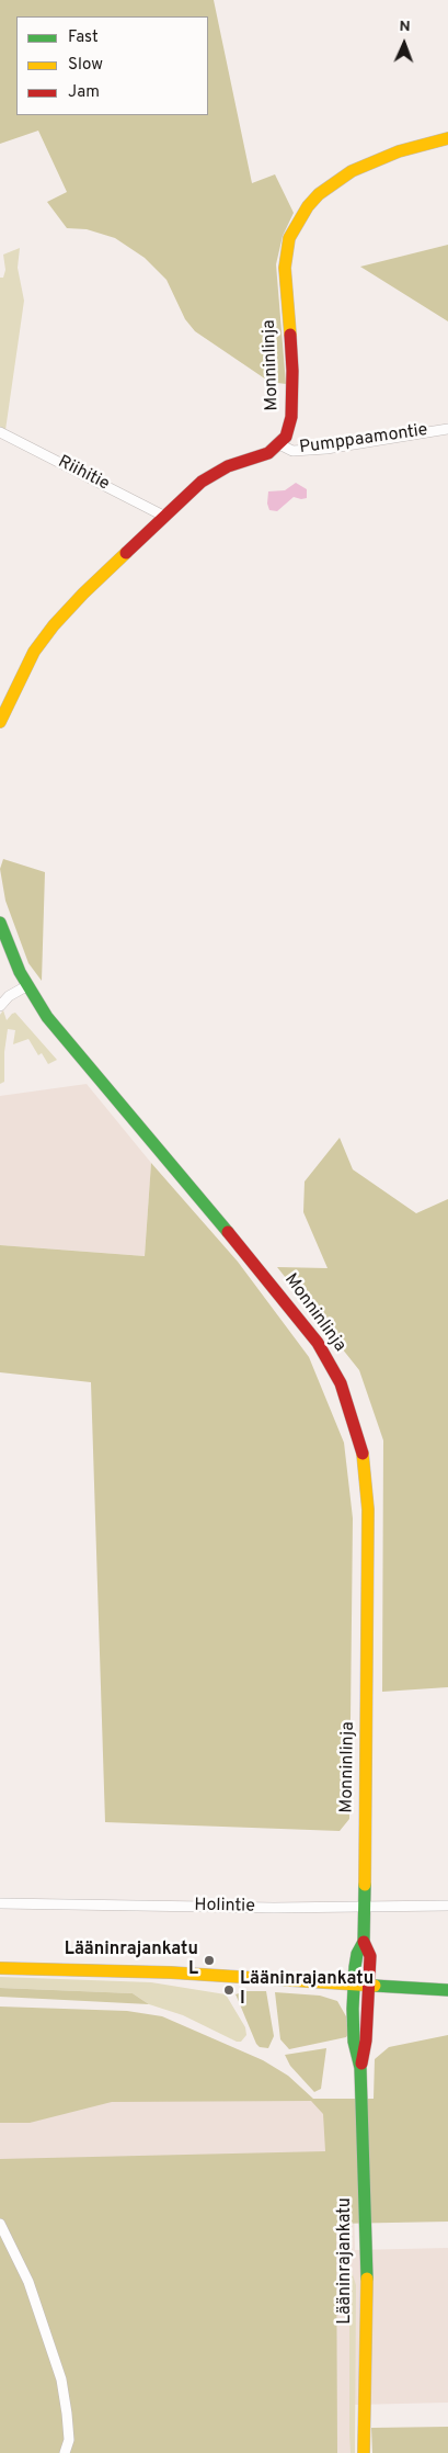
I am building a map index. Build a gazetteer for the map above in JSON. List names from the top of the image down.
{
  "streets": {
    "street": [
      "Monninlinja",
      "Pumppaamontie",
      "Riihitie",
      "Holintie",
      "Lääninrajankatu"
    ]
  },
  "crossings": [
    ["Monninlinja", "Pumppaamontie"],
    ["Monninlinja", "Holintie"],
    ["Monninlinja", "Lääninrajankatu"]
  ],
  "places": ["Lääninrajankatu L", "Lääninrajankatu I"],
  "legend": ["Fast", "Slow", "Jam"],
  "north": "top"
}
